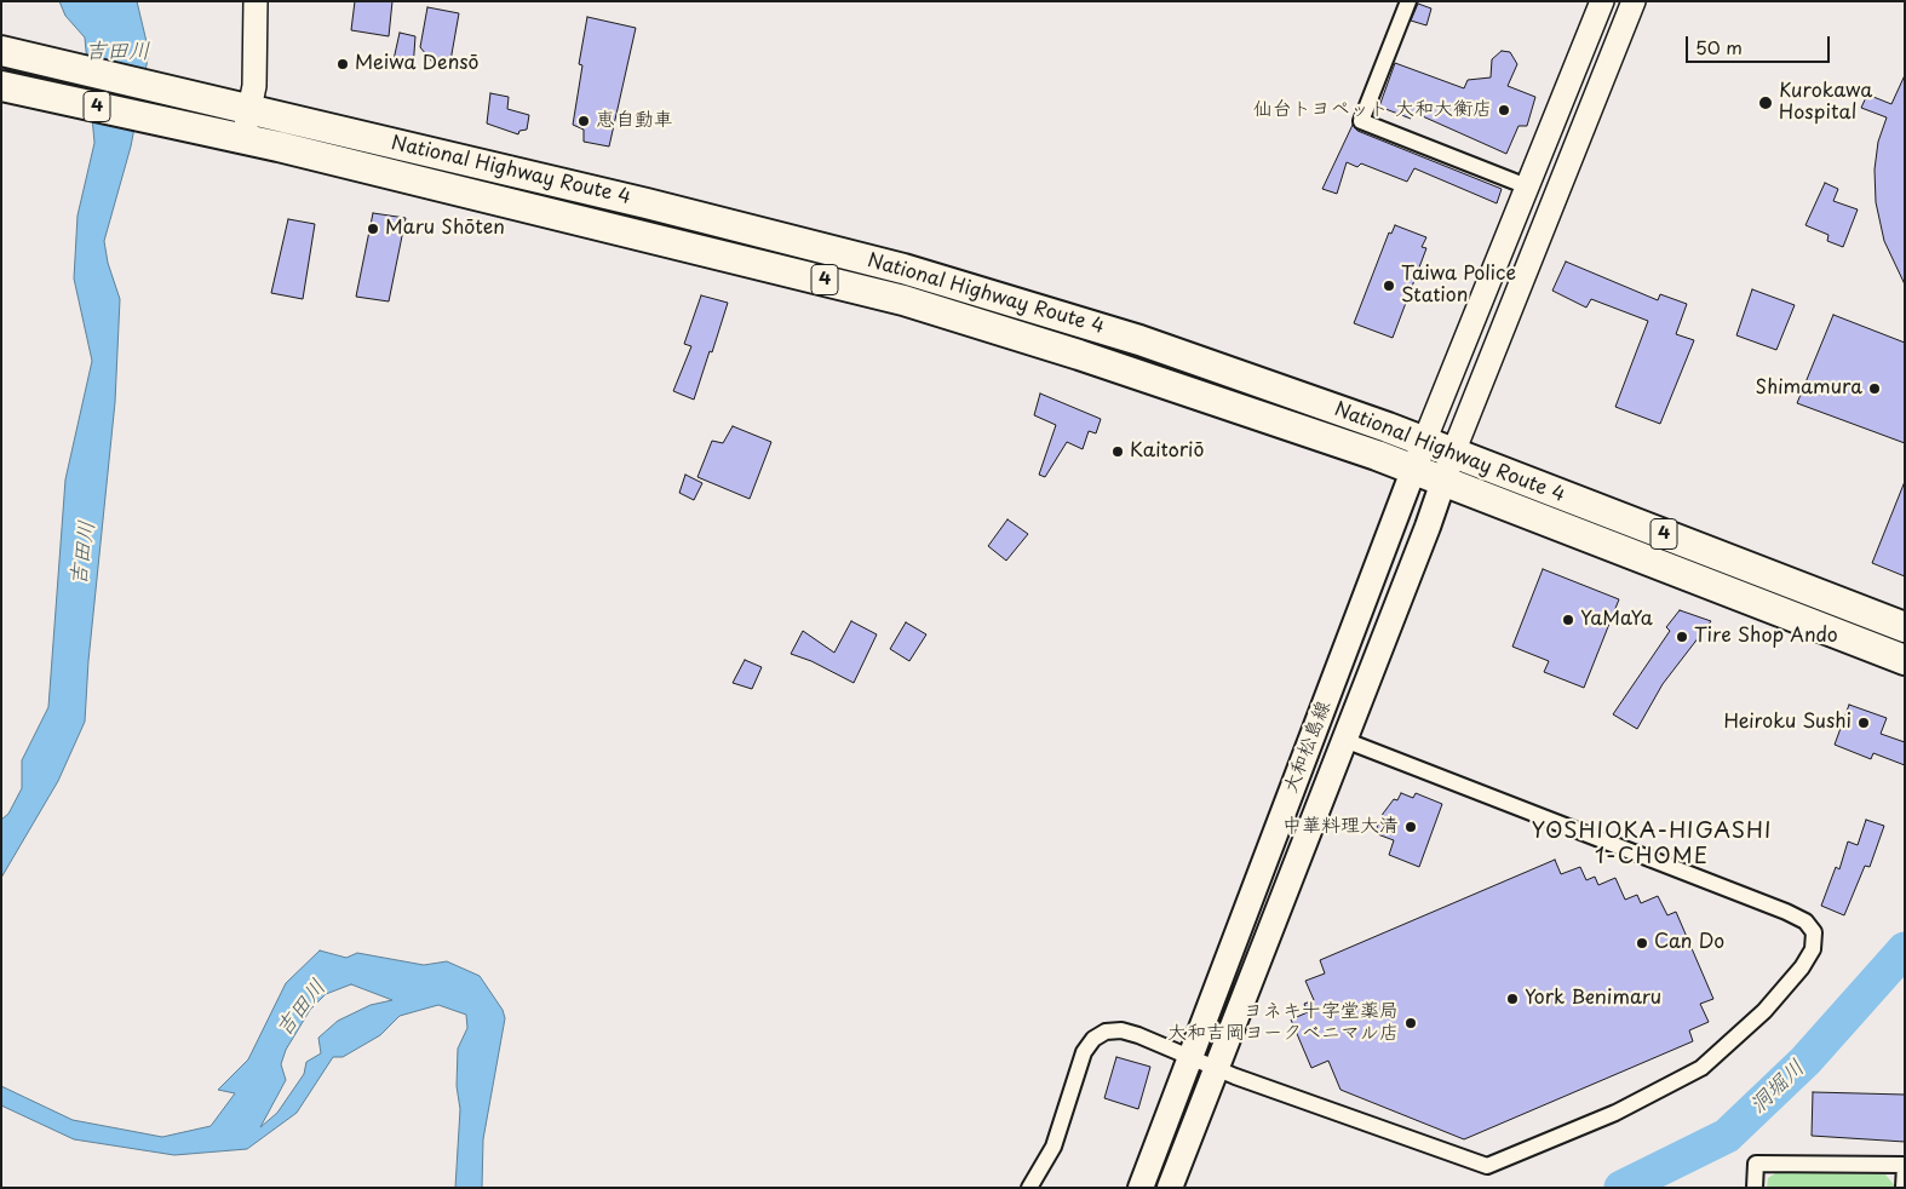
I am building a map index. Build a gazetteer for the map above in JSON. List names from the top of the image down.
{
  "streets": {
    "highway": ["4", "National Highway Route 4"],
    "main road": ["大和松島線"]
  },
  "crossings": [
    ["National Highway Route 4", "大和松島線"]
  ],
  "districts": ["YOSHIOKA-HIGASHI 1-CHOME"],
  "water": ["吉田川", "洞堀川"],
  "places": [
    "Meiwa Densō",
    "Kurokawa Hospital",
    "仙台トヨペット 大和大衡店",
    "恵自動車",
    "Maru Shōten",
    "Taiwa Police Station",
    "Shimamura",
    "Kaitoriō",
    "YaMaYa",
    "Tire Shop Ando",
    "Heiroku Sushi",
    "中華料理大清",
    "Can Do",
    "York Benimaru",
    "ヨネキ十字堂薬局 大和吉岡ヨークベニマル店"
  ],
  "scale_bar": "50 m"
}
